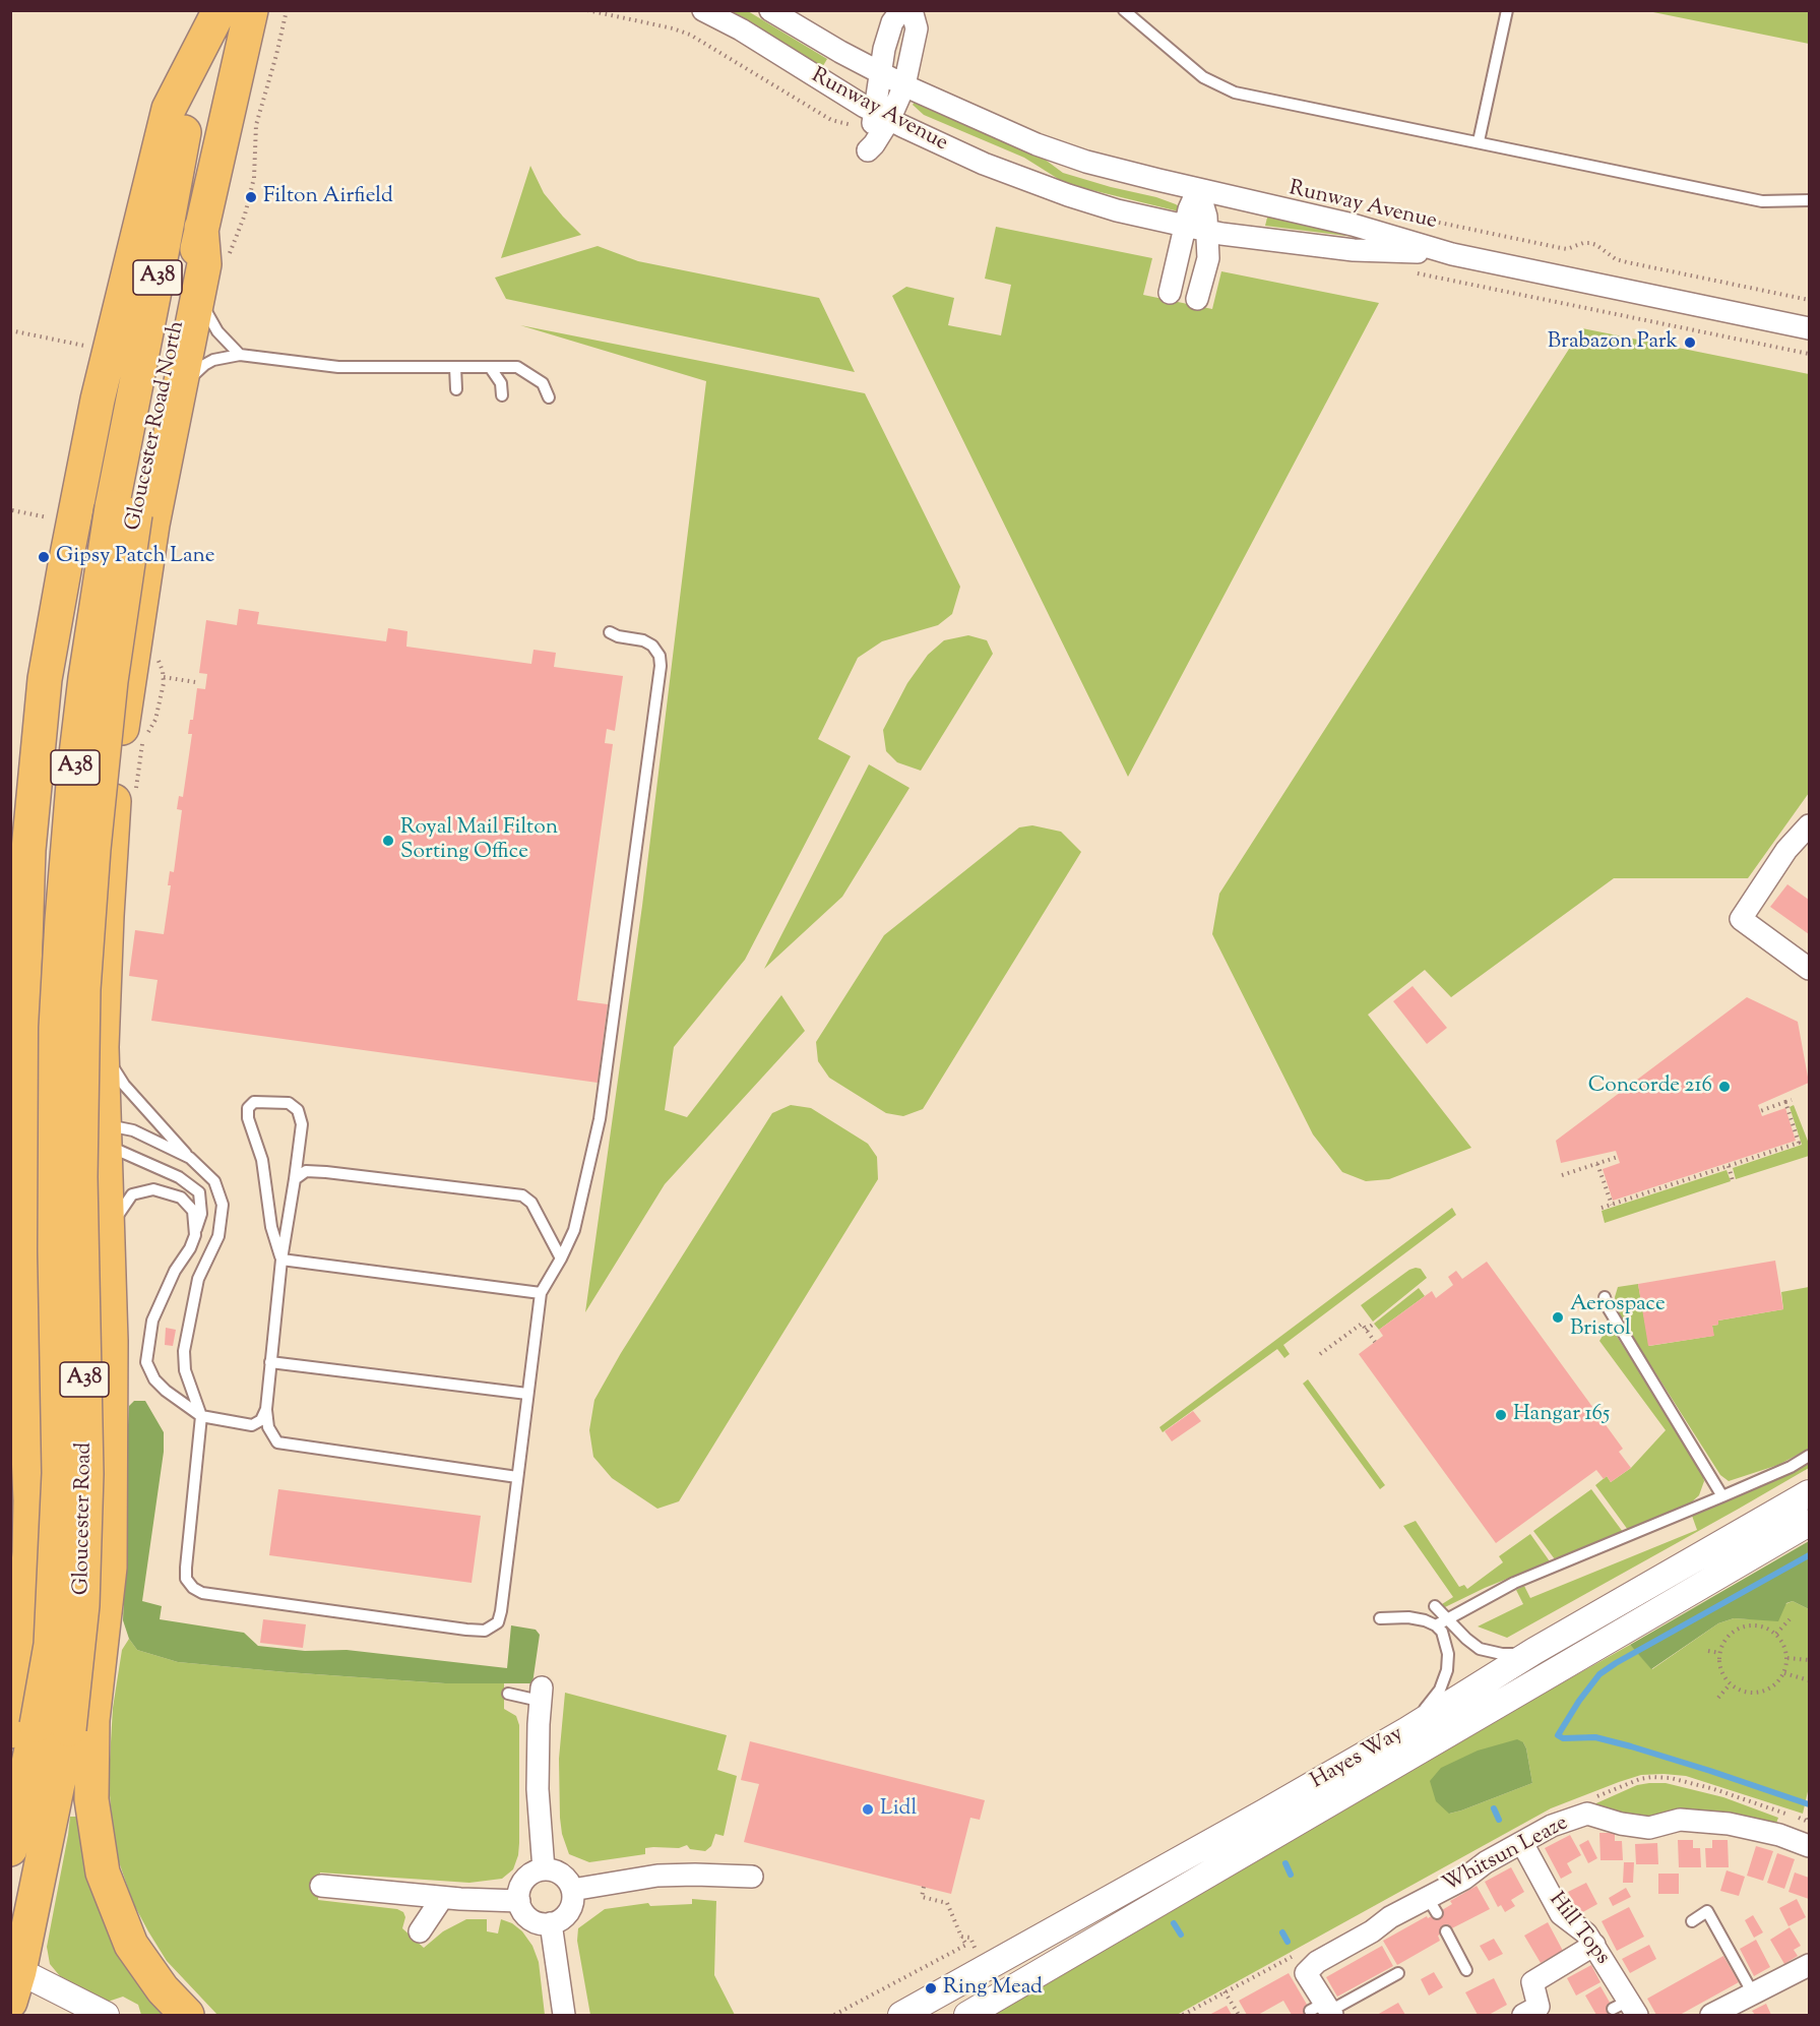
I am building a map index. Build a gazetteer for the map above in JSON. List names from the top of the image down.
{
  "streets": {
    "main road": ["A38", "Gloucester Road North", "Gloucester Road"],
    "street": [
      "Runway Avenue",
      "Hayes Way",
      "Whitsun Leaze",
      "Hill Tops"
    ]
  },
  "crossings": [
    ["Gloucester Road North", "Gloucester Road"],
    ["Whitsun Leaze", "Hill Tops"]
  ],
  "places": [
    "Filton Airfield",
    "Brabazon Park",
    "Gipsy Patch Lane",
    "Royal Mail Filton Sorting Office",
    "Concorde 216",
    "Aerospace Bristol",
    "Hangar 165",
    "Lidl",
    "Ring Mead"
  ]
}
